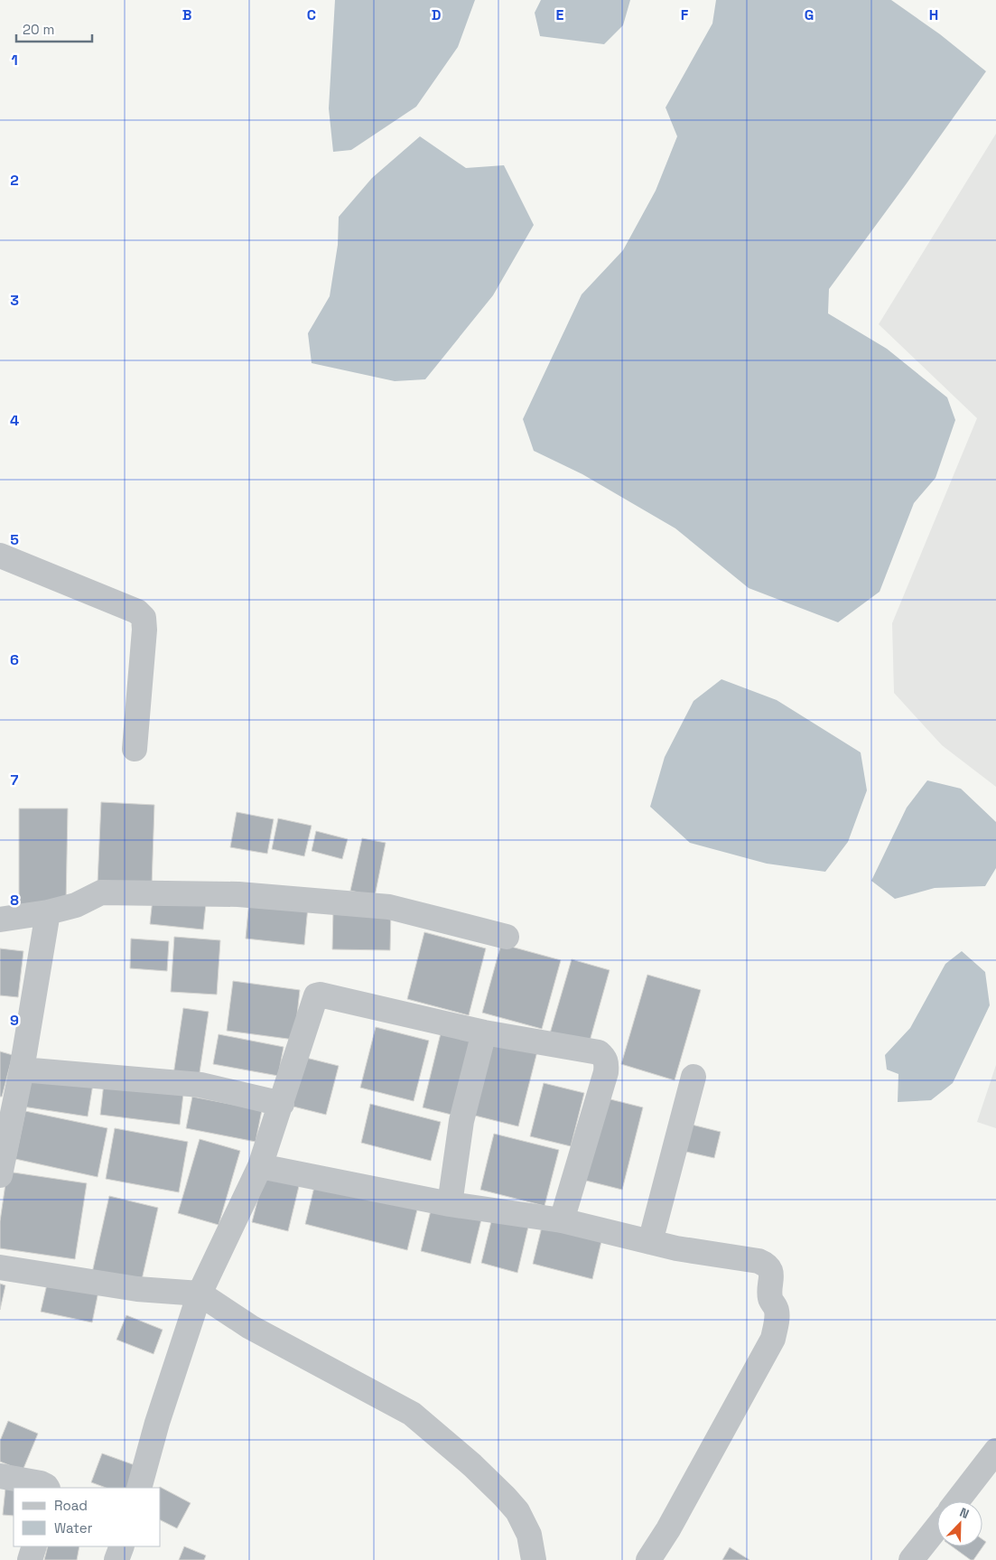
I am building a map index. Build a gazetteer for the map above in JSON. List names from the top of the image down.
{
  "legend": ["Road", "Water"],
  "scale_bar": "20 m",
  "north": "top right",
  "grid": {
    "columns": [
      "B",
      "C",
      "D",
      "E",
      "F",
      "G",
      "H"
    ],
    "rows": [
      "1",
      "2",
      "3",
      "4",
      "5",
      "6",
      "7",
      "8",
      "9"
    ]
  }
}
